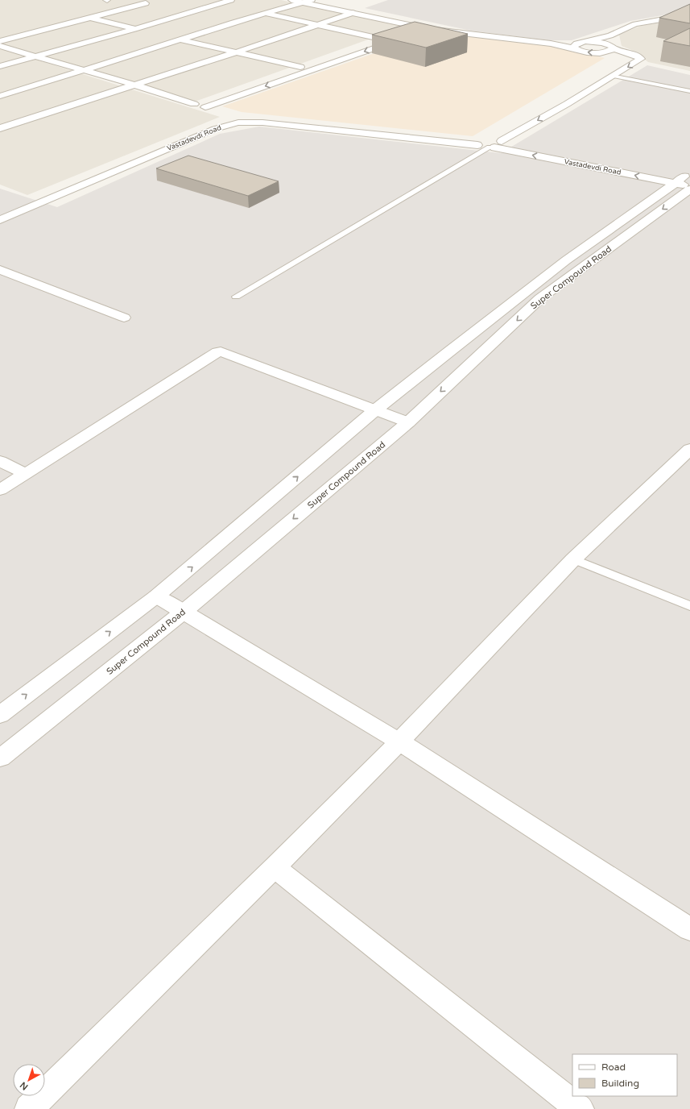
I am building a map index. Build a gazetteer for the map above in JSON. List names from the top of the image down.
{
  "streets": {
    "street": ["Vastadevdi Road", "Super Compound Road"]
  },
  "crossings": [
    ["Vastadevdi Road", "Super Compound Road"]
  ],
  "legend": ["Road", "Building"],
  "north": "bottom left"
}
